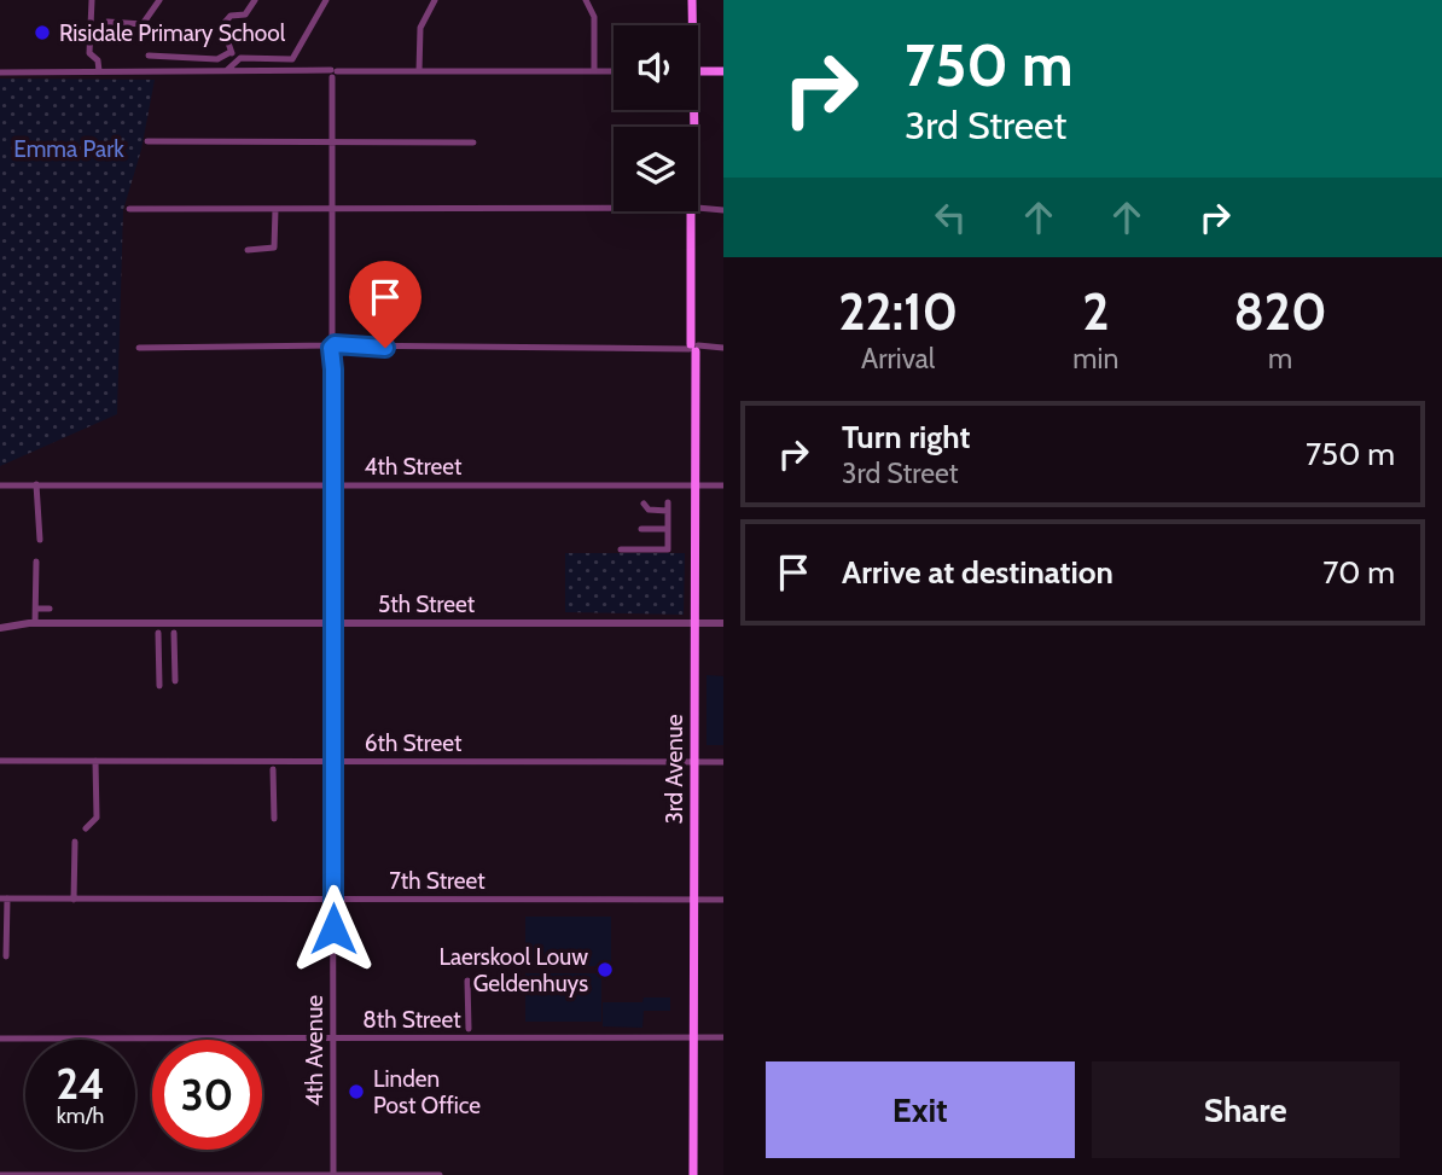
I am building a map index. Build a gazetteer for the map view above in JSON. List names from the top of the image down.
{
  "streets": {
    "main road": ["3rd Avenue"],
    "street": [
      "4th Street",
      "5th Street",
      "6th Street",
      "7th Street",
      "8th Street",
      "4th Avenue"
    ]
  },
  "crossings": [
    ["4th Street", "3rd Avenue"],
    ["4th Street", "4th Avenue"],
    ["5th Street", "3rd Avenue"],
    ["5th Street", "4th Avenue"],
    ["6th Street", "3rd Avenue"],
    ["6th Street", "4th Avenue"],
    ["3rd Avenue", "7th Street"],
    ["3rd Avenue", "8th Street"],
    ["7th Street", "4th Avenue"],
    ["8th Street", "4th Avenue"]
  ],
  "parks": ["Emma Park"],
  "places": ["Risidale Primary School", "Laerskool Louw Geldenhuys", "Linden Post Office"],
  "page": {
    "turn": ["750 m", "3rd Street"],
    "eta": [
      "22:10",
      "Arrival",
      "2",
      "min",
      "820",
      "m"
    ],
    "list": [
      {
        "name": "Turn right",
        "note": "3rd Street",
        "value": "750 m"
      },
      {
        "name": "Arrive at destination",
        "value": "70 m"
      }
    ],
    "speed": "24 km/h",
    "limit": "30",
    "buttons": ["Exit", "Share"]
  }
}
